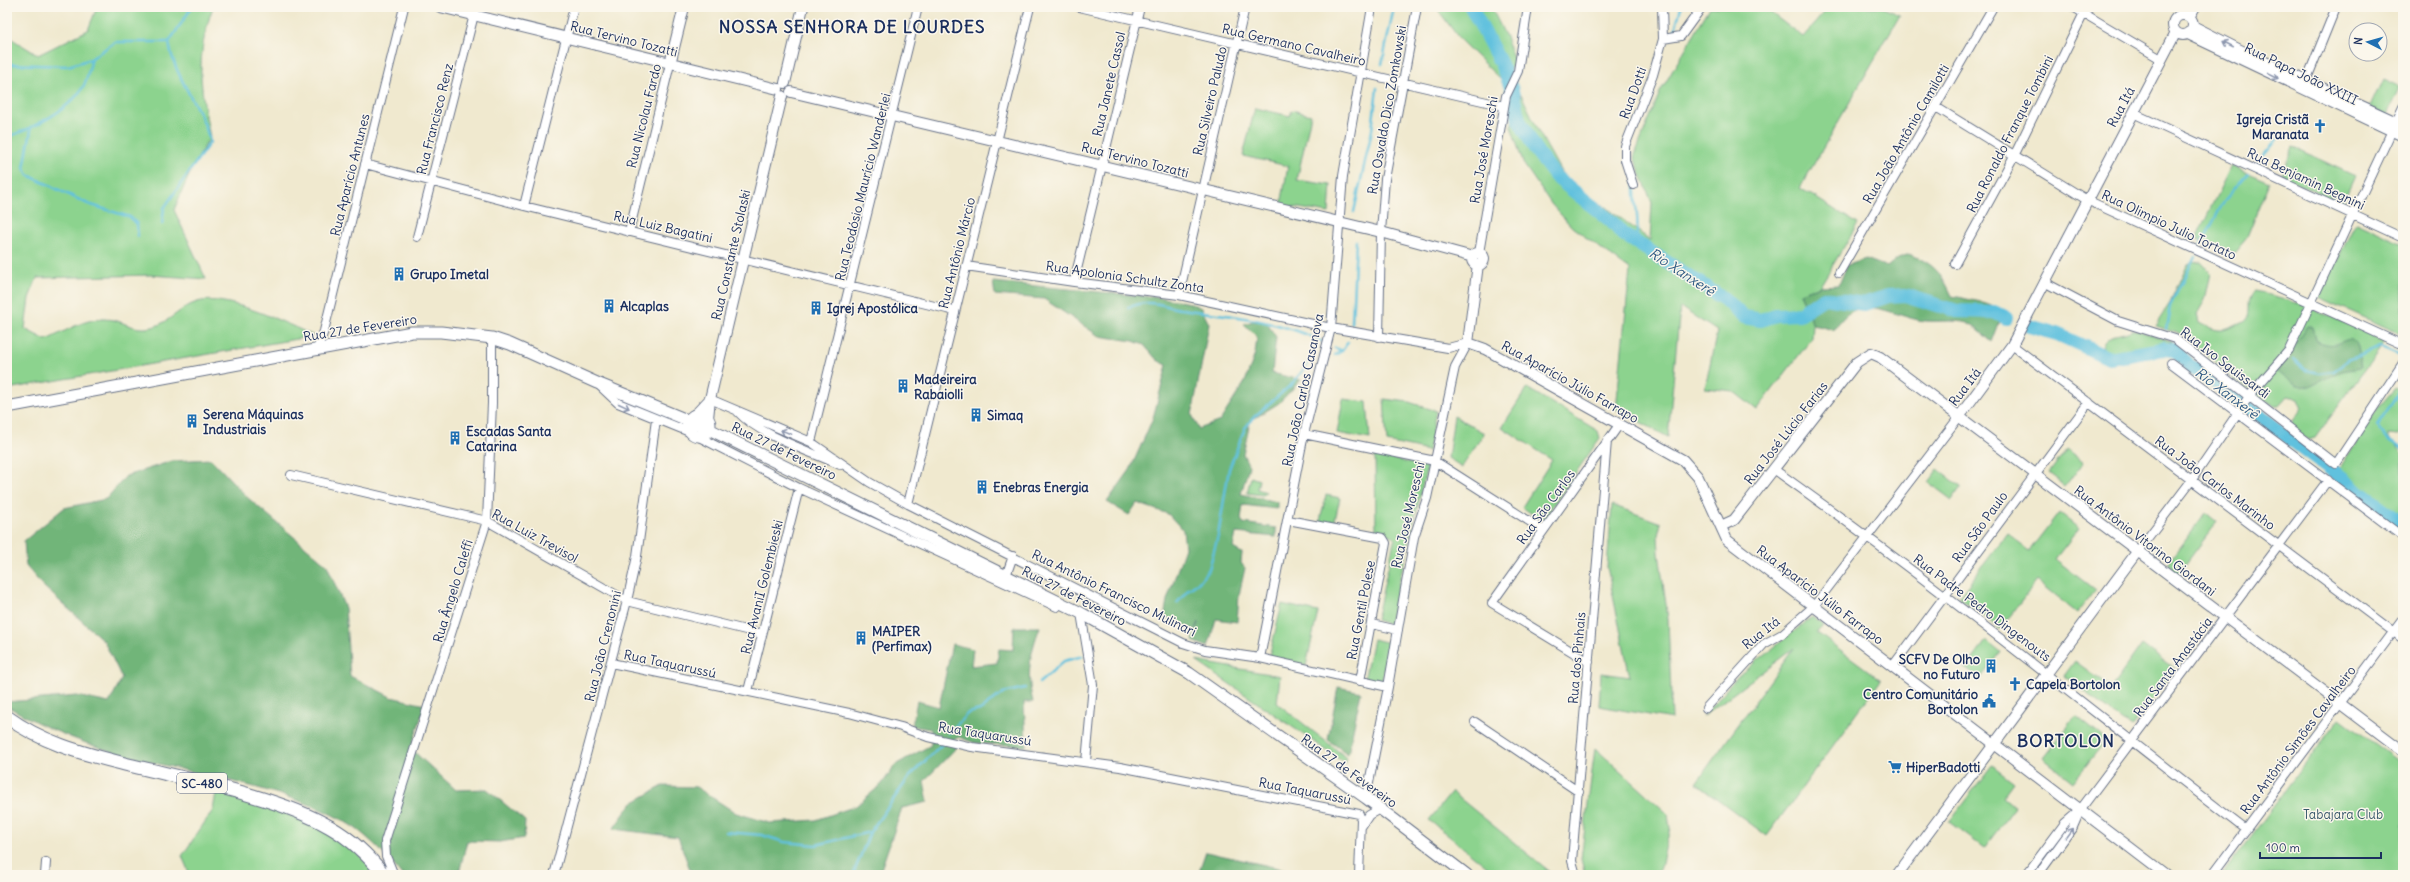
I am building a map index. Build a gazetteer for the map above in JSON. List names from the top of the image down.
{
  "streets": {
    "main road": ["Rua 27 de Fevereiro", "SC-480"],
    "street": [
      "Rua Tervino Tozatti",
      "Rua Germano Cavalheiro",
      "Rua Papa João XXIII",
      "Rua Janete Cassol",
      "Rua Dotti",
      "Rua Silveiro Paludo",
      "Rua Itá",
      "Rua Osvaldo Dico Zomkowski",
      "Rua Nicolau Fardo",
      "Rua Francisco Renz",
      "Rua João Antônio Camilotti",
      "Rua Ronaldo Franque Tombini",
      "Rua José Moreschi",
      "Rua Aparício Antunes",
      "Rua Benjamin Begnini",
      "Rua Teodósio Maurício Wanderlei",
      "Rua Olimpio Julio Tortato",
      "Rua Luiz Bagatini",
      "Rua Antônio Márcio",
      "Rua Constante Stolaski",
      "Rua Apolonia Schultz Zonta",
      "Rua Ivo Sguissardi",
      "Rua Aparício Júlio Farrapo",
      "Rua João Carlos Casanova",
      "Rua José Lúcio Farias",
      "Rua João Carlos Marinho",
      "Rua São Carlos",
      "Rua São Paulo",
      "Rua Luiz Trevisol",
      "Rua Antônio Vitorino Giordani",
      "Rua AvaniI Golembieski",
      "Rua Ângelo Caleffi",
      "Rua Antônio Francisco Mulinari",
      "Rua Padre Pedro Dingenouts",
      "Rua Gentil Polese",
      "Rua João Crenonini",
      "Rua dos Pinhais",
      "Rua Taquarussú",
      "Rua Santa Anastácia",
      "Rua Antônio Simões Cavalheiro"
    ]
  },
  "crossings": [
    ["Rua Tervino Tozatti", "Rua Janete Cassol"],
    ["Rua Tervino Tozatti", "Rua Silveiro Paludo"],
    ["Rua Tervino Tozatti", "Rua Osvaldo Dico Zomkowski"],
    ["Rua Tervino Tozatti", "Rua Nicolau Fardo"],
    ["Rua Tervino Tozatti", "Rua Francisco Renz"],
    ["Rua Tervino Tozatti", "Rua José Moreschi"],
    ["Rua Tervino Tozatti", "Rua Teodósio Maurício Wanderlei"],
    ["Rua Tervino Tozatti", "Rua Antônio Márcio"],
    ["Rua Tervino Tozatti", "Rua Constante Stolaski"],
    ["Rua Tervino Tozatti", "Rua João Carlos Casanova"],
    ["Rua Germano Cavalheiro", "Rua Janete Cassol"],
    ["Rua Germano Cavalheiro", "Rua Silveiro Paludo"],
    ["Rua Germano Cavalheiro", "Rua Osvaldo Dico Zomkowski"],
    ["Rua Germano Cavalheiro", "Rua José Moreschi"],
    ["Rua Germano Cavalheiro", "Rua João Carlos Casanova"],
    ["Rua Papa João XXIII", "Rua Itá"],
    ["Rua Janete Cassol", "Rua Apolonia Schultz Zonta"],
    ["Rua Silveiro Paludo", "Rua Apolonia Schultz Zonta"],
    ["Rua Itá", "Rua Benjamin Begnini"],
    ["Rua Itá", "Rua Olimpio Julio Tortato"],
    ["Rua Itá", "Rua Ivo Sguissardi"],
    ["Rua Itá", "Rua Aparício Júlio Farrapo"],
    ["Rua Itá", "Rua João Carlos Marinho"],
    ["Rua Itá", "Rua Antônio Vitorino Giordani"],
    ["Rua Itá", "Rua Padre Pedro Dingenouts"],
    ["Rua Osvaldo Dico Zomkowski", "Rua Apolonia Schultz Zonta"],
    ["Rua Nicolau Fardo", "Rua Luiz Bagatini"],
    ["Rua Francisco Renz", "Rua Luiz Bagatini"],
    ["Rua João Antônio Camilotti", "Rua Olimpio Julio Tortato"],
    ["Rua Ronaldo Franque Tombini", "Rua Olimpio Julio Tortato"],
    ["Rua José Moreschi", "Rua Apolonia Schultz Zonta"],
    ["Rua José Moreschi", "Rua 27 de Fevereiro"],
    ["Rua José Moreschi", "Rua Aparício Júlio Farrapo"],
    ["Rua José Moreschi", "Rua Antônio Francisco Mulinari"],
    ["Rua Aparício Antunes", "Rua Luiz Bagatini"],
    ["Rua Aparício Antunes", "Rua 27 de Fevereiro"],
    ["Rua Teodósio Maurício Wanderlei", "Rua Luiz Bagatini"],
    ["Rua Teodósio Maurício Wanderlei", "Rua Antônio Francisco Mulinari"],
    ["Rua Luiz Bagatini", "Rua Antônio Márcio"],
    ["Rua Luiz Bagatini", "Rua Constante Stolaski"],
    ["Rua Antônio Márcio", "Rua Apolonia Schultz Zonta"],
    ["Rua Antônio Márcio", "Rua Antônio Francisco Mulinari"],
    ["Rua Constante Stolaski", "Rua 27 de Fevereiro"],
    ["Rua Constante Stolaski", "Rua Antônio Francisco Mulinari"],
    ["Rua Apolonia Schultz Zonta", "Rua Aparício Júlio Farrapo"],
    ["Rua Apolonia Schultz Zonta", "Rua João Carlos Casanova"],
    ["Rua 27 de Fevereiro", "Rua Ângelo Caleffi"],
    ["Rua 27 de Fevereiro", "Rua Antônio Francisco Mulinari"],
    ["Rua Ivo Sguissardi", "Rua Santa Anastácia"],
    ["Rua Aparício Júlio Farrapo", "Rua José Lúcio Farias"],
    ["Rua Aparício Júlio Farrapo", "Rua São Carlos"],
    ["Rua Aparício Júlio Farrapo", "Rua São Paulo"],
    ["Rua Aparício Júlio Farrapo", "Rua Santa Anastácia"],
    ["Rua João Carlos Casanova", "Rua Antônio Francisco Mulinari"],
    ["Rua João Carlos Casanova", "Rua Gentil Polese"],
    ["Rua José Lúcio Farias", "Rua Antônio Vitorino Giordani"],
    ["Rua José Lúcio Farias", "Rua Padre Pedro Dingenouts"],
    ["Rua João Carlos Marinho", "Rua São Paulo"],
    ["Rua João Carlos Marinho", "Rua Santa Anastácia"],
    ["Rua João Carlos Marinho", "Rua Antônio Simões Cavalheiro"],
    ["Rua São Carlos", "Rua dos Pinhais"],
    ["Rua São Paulo", "Rua Antônio Vitorino Giordani"],
    ["Rua São Paulo", "Rua Padre Pedro Dingenouts"],
    ["Rua Luiz Trevisol", "Rua AvaniI Golembieski"],
    ["Rua Luiz Trevisol", "Rua Ângelo Caleffi"],
    ["Rua Luiz Trevisol", "Rua João Crenonini"],
    ["Rua Antônio Vitorino Giordani", "Rua Santa Anastácia"],
    ["Rua Antônio Vitorino Giordani", "Rua Antônio Simões Cavalheiro"],
    ["Rua AvaniI Golembieski", "Rua Taquarussú"],
    ["Rua Antônio Francisco Mulinari", "Rua Gentil Polese"],
    ["Rua Padre Pedro Dingenouts", "Rua Santa Anastácia"],
    ["Rua Padre Pedro Dingenouts", "Rua Antônio Simões Cavalheiro"],
    ["Rua João Crenonini", "Rua Taquarussú"]
  ],
  "districts": ["NOSSA SENHORA DE LOURDES", "BORTOLON"],
  "water": ["Rio Xanxerê"],
  "parks": ["Tabajara Club"],
  "places": {
    "church": ["Igreja Cristã Maranata", "Capela Bortolon"],
    "building": [
      "Grupo Imetal",
      "Alcaplas",
      "Igrej Apostólica",
      "Madeireira Rabaiolli",
      "Simaq",
      "Serena Máquinas Industriais",
      "Escadas Santa Catarina",
      "Enebras Energia",
      "MAIPER (Perfimax)",
      "SCFV De Olho no Futuro"
    ],
    "public building": ["Centro Comunitário Bortolon"],
    "supermarket": ["HiperBadotti"]
  },
  "scale_bar": "100 m",
  "north": "left"
}
